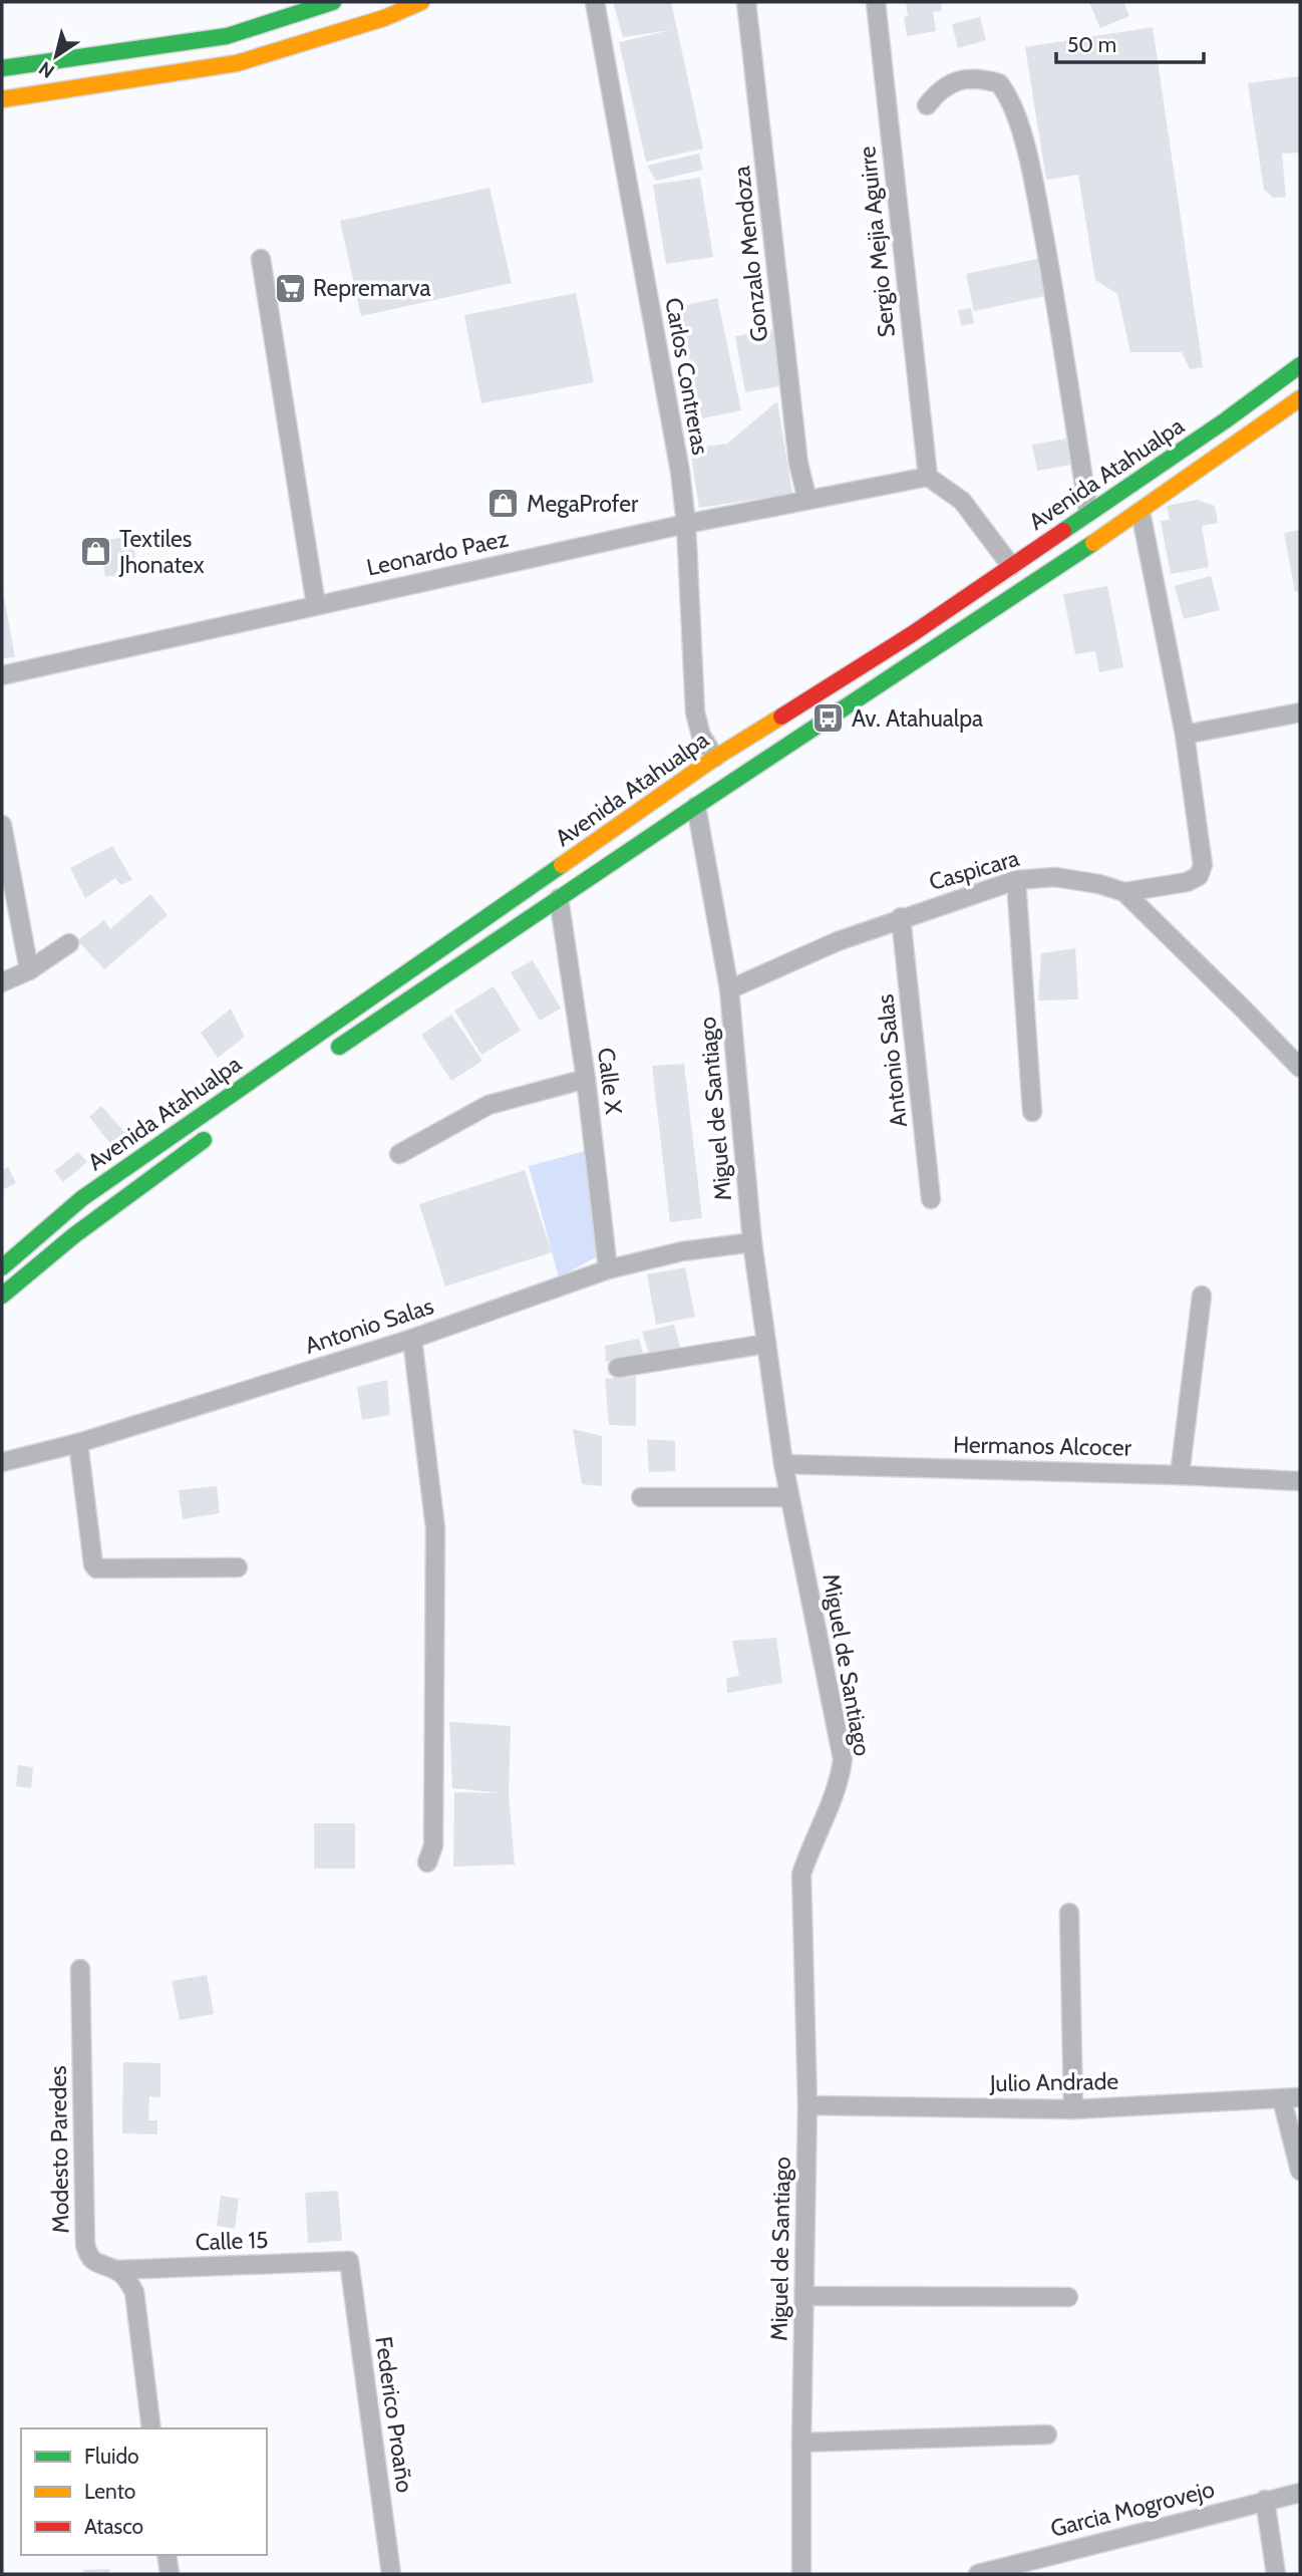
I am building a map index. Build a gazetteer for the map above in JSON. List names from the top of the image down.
{
  "streets": {
    "main road": ["Avenida Atahualpa"],
    "street": [
      "Sergio Mejia Aguirre",
      "Gonzalo Mendoza",
      "Carlos Contreras",
      "Leonardo Paez",
      "Caspicara",
      "Antonio Salas",
      "Calle X",
      "Miguel de Santiago",
      "Hermanos Alcocer",
      "Julio Andrade",
      "Modesto Paredes",
      "Calle 15",
      "Federico Proaño",
      "Garcia Mogrovejo"
    ]
  },
  "crossings": [
    ["Sergio Mejia Aguirre", "Leonardo Paez"],
    ["Gonzalo Mendoza", "Leonardo Paez"],
    ["Carlos Contreras", "Avenida Atahualpa"],
    ["Carlos Contreras", "Leonardo Paez"],
    ["Caspicara", "Antonio Salas"],
    ["Caspicara", "Miguel de Santiago"],
    ["Antonio Salas", "Calle X"],
    ["Antonio Salas", "Miguel de Santiago"],
    ["Miguel de Santiago", "Hermanos Alcocer"],
    ["Miguel de Santiago", "Julio Andrade"],
    ["Modesto Paredes", "Calle 15"],
    ["Calle 15", "Federico Proaño"]
  ],
  "places": {
    "supermarket": ["Repremarva"],
    "shop": ["MegaProfer", "Textiles Jhonatex"],
    "bus stop": ["Av. Atahualpa"]
  },
  "legend": ["Fluido", "Lento", "Atasco"],
  "scale_bar": "50 m",
  "north": "bottom left"
}
